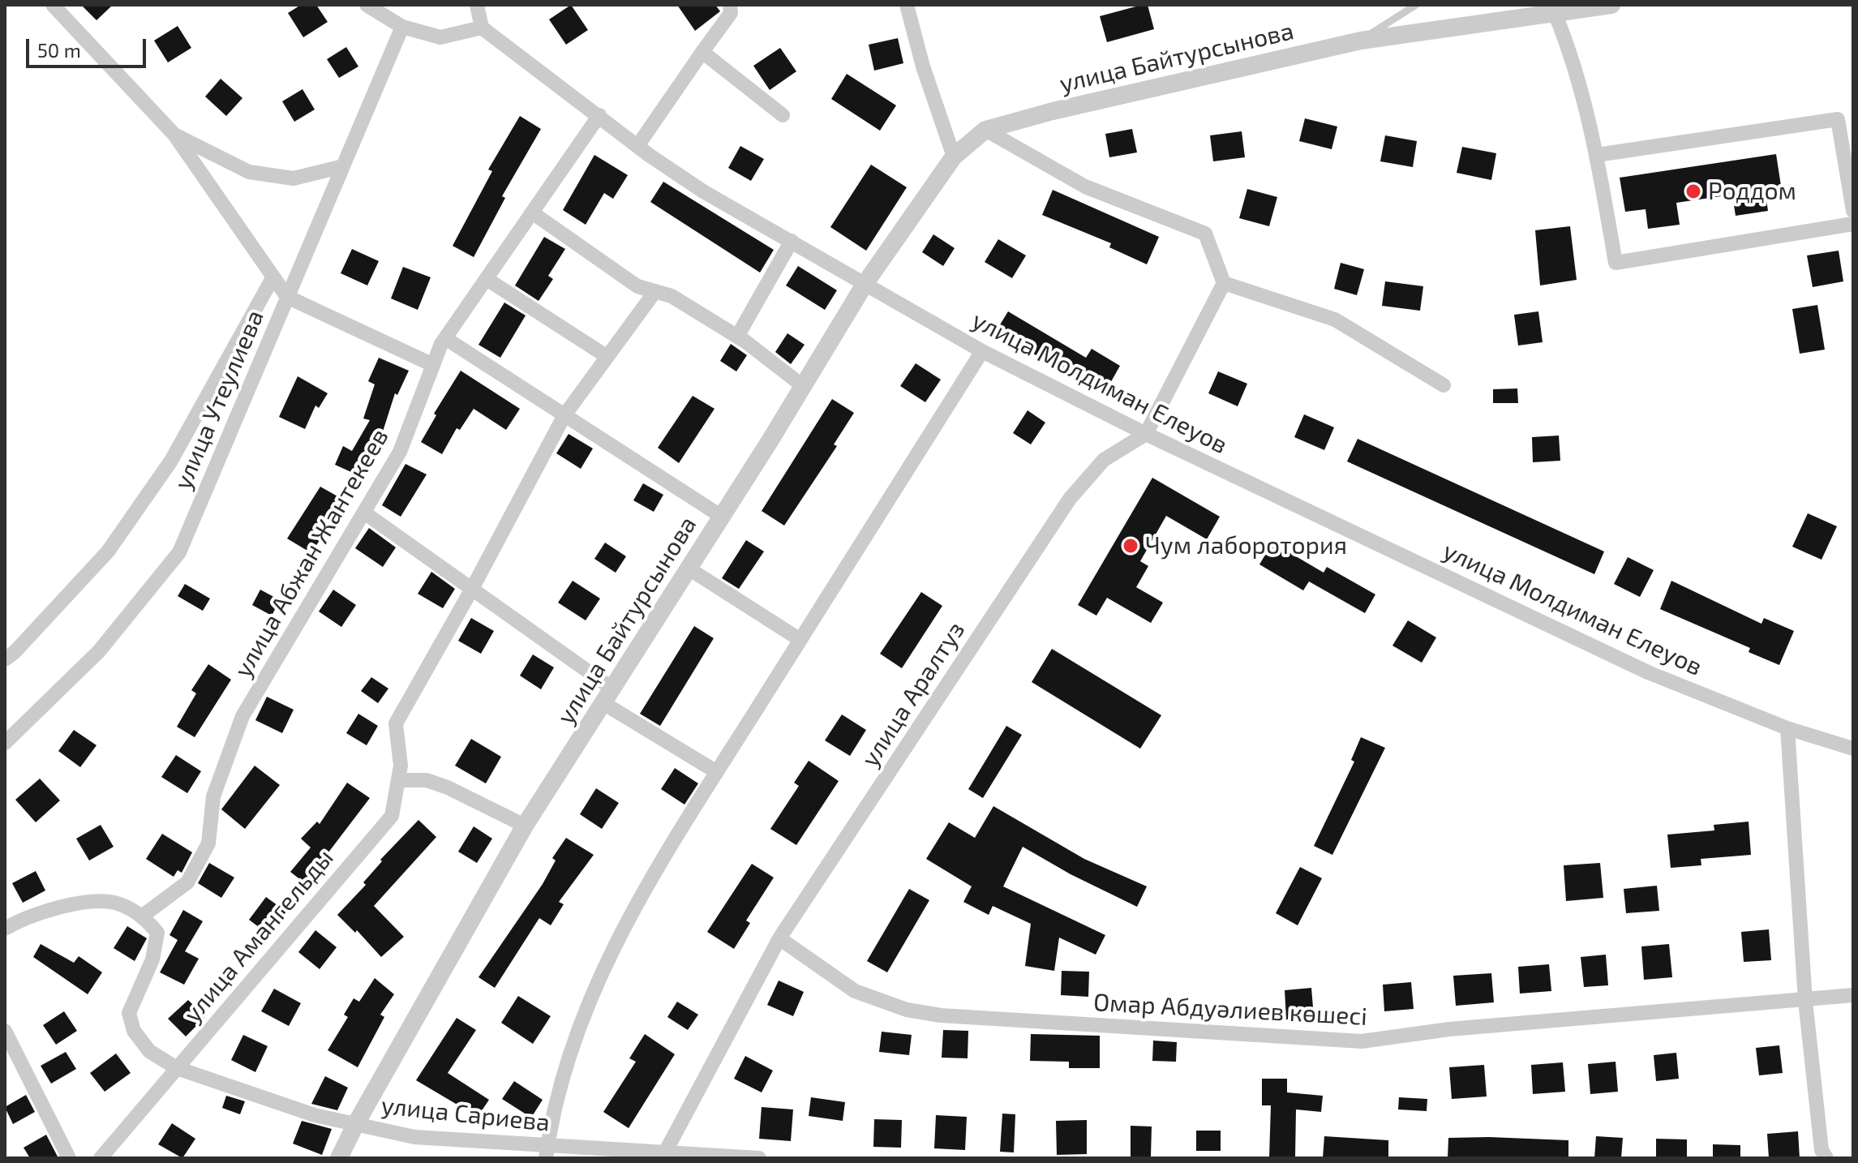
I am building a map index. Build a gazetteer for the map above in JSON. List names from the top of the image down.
{
  "streets": {
    "street": [
      "улица Байтурсынова",
      "улица Молдиман Елеуов",
      "улица Утеулиева",
      "улица Абжан Жантекеев",
      "улица Аралтуз",
      "улица Амангельды",
      "Омар Абдуәлиев көшесі",
      "улица Сариева"
    ]
  },
  "crossings": [
    ["улица Байтурсынова", "улица Молдиман Елеуов"],
    ["улица Байтурсынова", "улица Сариева"],
    ["улица Молдиман Елеуов", "улица Абжан Жантекеев"],
    ["улица Молдиман Елеуов", "улица Аралтуз"],
    ["улица Абжан Жантекеев", "улица Сариева"],
    ["улица Аралтуз", "Омар Абдуәлиев көшесі"],
    ["улица Аралтуз", "улица Сариева"],
    ["улица Амангельды", "улица Сариева"]
  ],
  "places": ["Роддом", "Чум лаборотория"],
  "scale_bar": "50 m"
}
